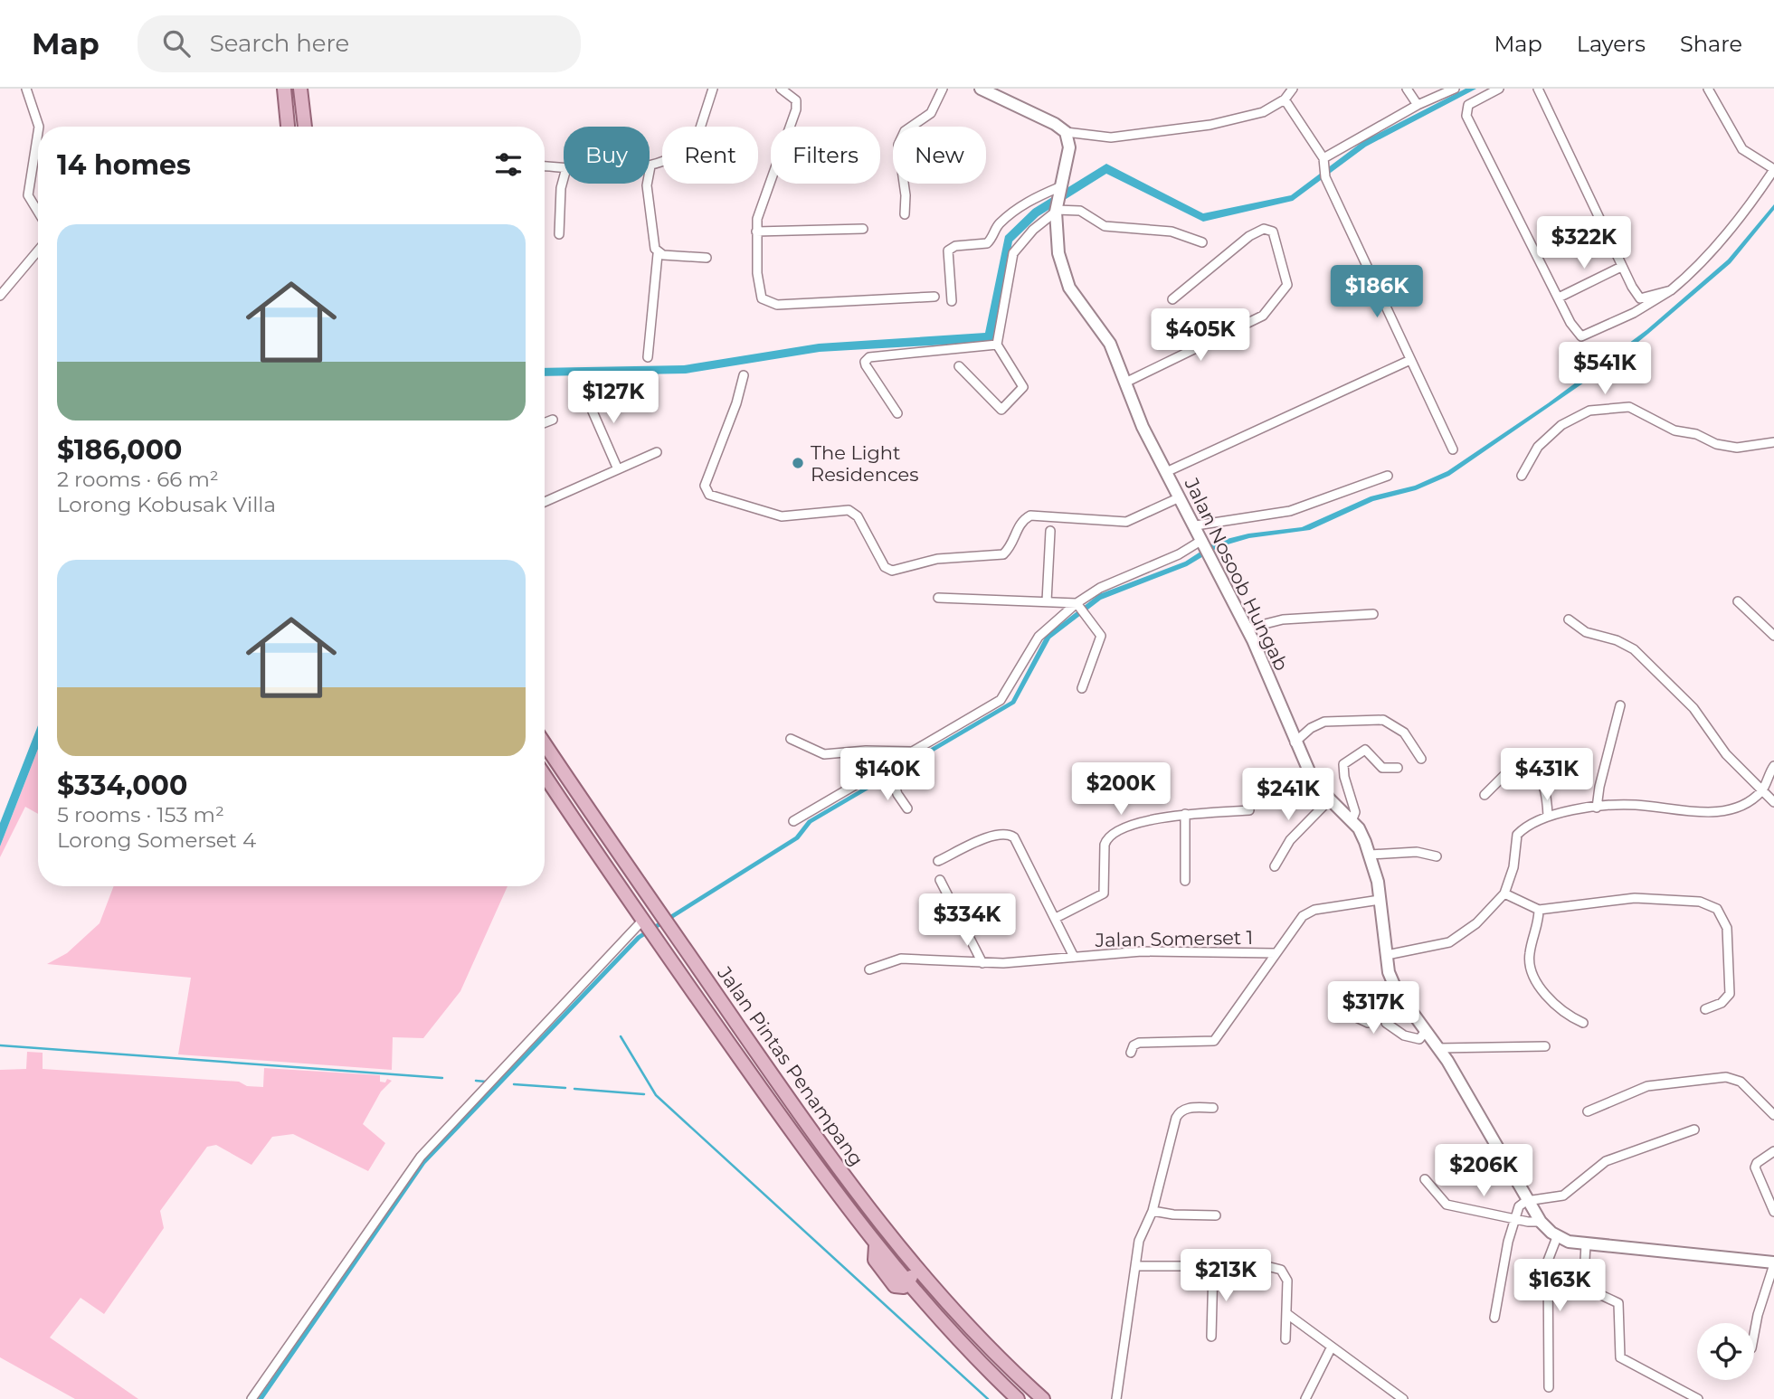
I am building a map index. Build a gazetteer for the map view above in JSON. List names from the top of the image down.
{
  "streets": {
    "main road": ["Jalan Nosoob Hungab", "Jalan Pintas Penampang"],
    "street": ["Jalan Somerset 1"]
  },
  "crossings": [
    ["Jalan Nosoob Hungab", "Jalan Somerset 1"]
  ],
  "places": ["The Light Residences"],
  "page": {
    "header": "Map",
    "search": "Search here",
    "nav": ["Map", "Layers", "Share"],
    "chip": [
      "Buy",
      "Rent",
      "Filters",
      "New"
    ],
    "heading": "14 homes",
    "list": [
      {
        "name": "$186,000",
        "note": "2 rooms · 66 m² · Lorong Kobusak Villa"
      },
      {
        "name": "$334,000",
        "note": "5 rooms · 153 m² · Lorong Somerset 4"
      }
    ],
    "price": [
      "$322K",
      "$186K",
      "$405K",
      "$541K",
      "$127K",
      "$140K",
      "$431K",
      "$200K",
      "$241K",
      "$334K",
      "$317K",
      "$206K",
      "$213K",
      "$163K"
    ]
  }
}
